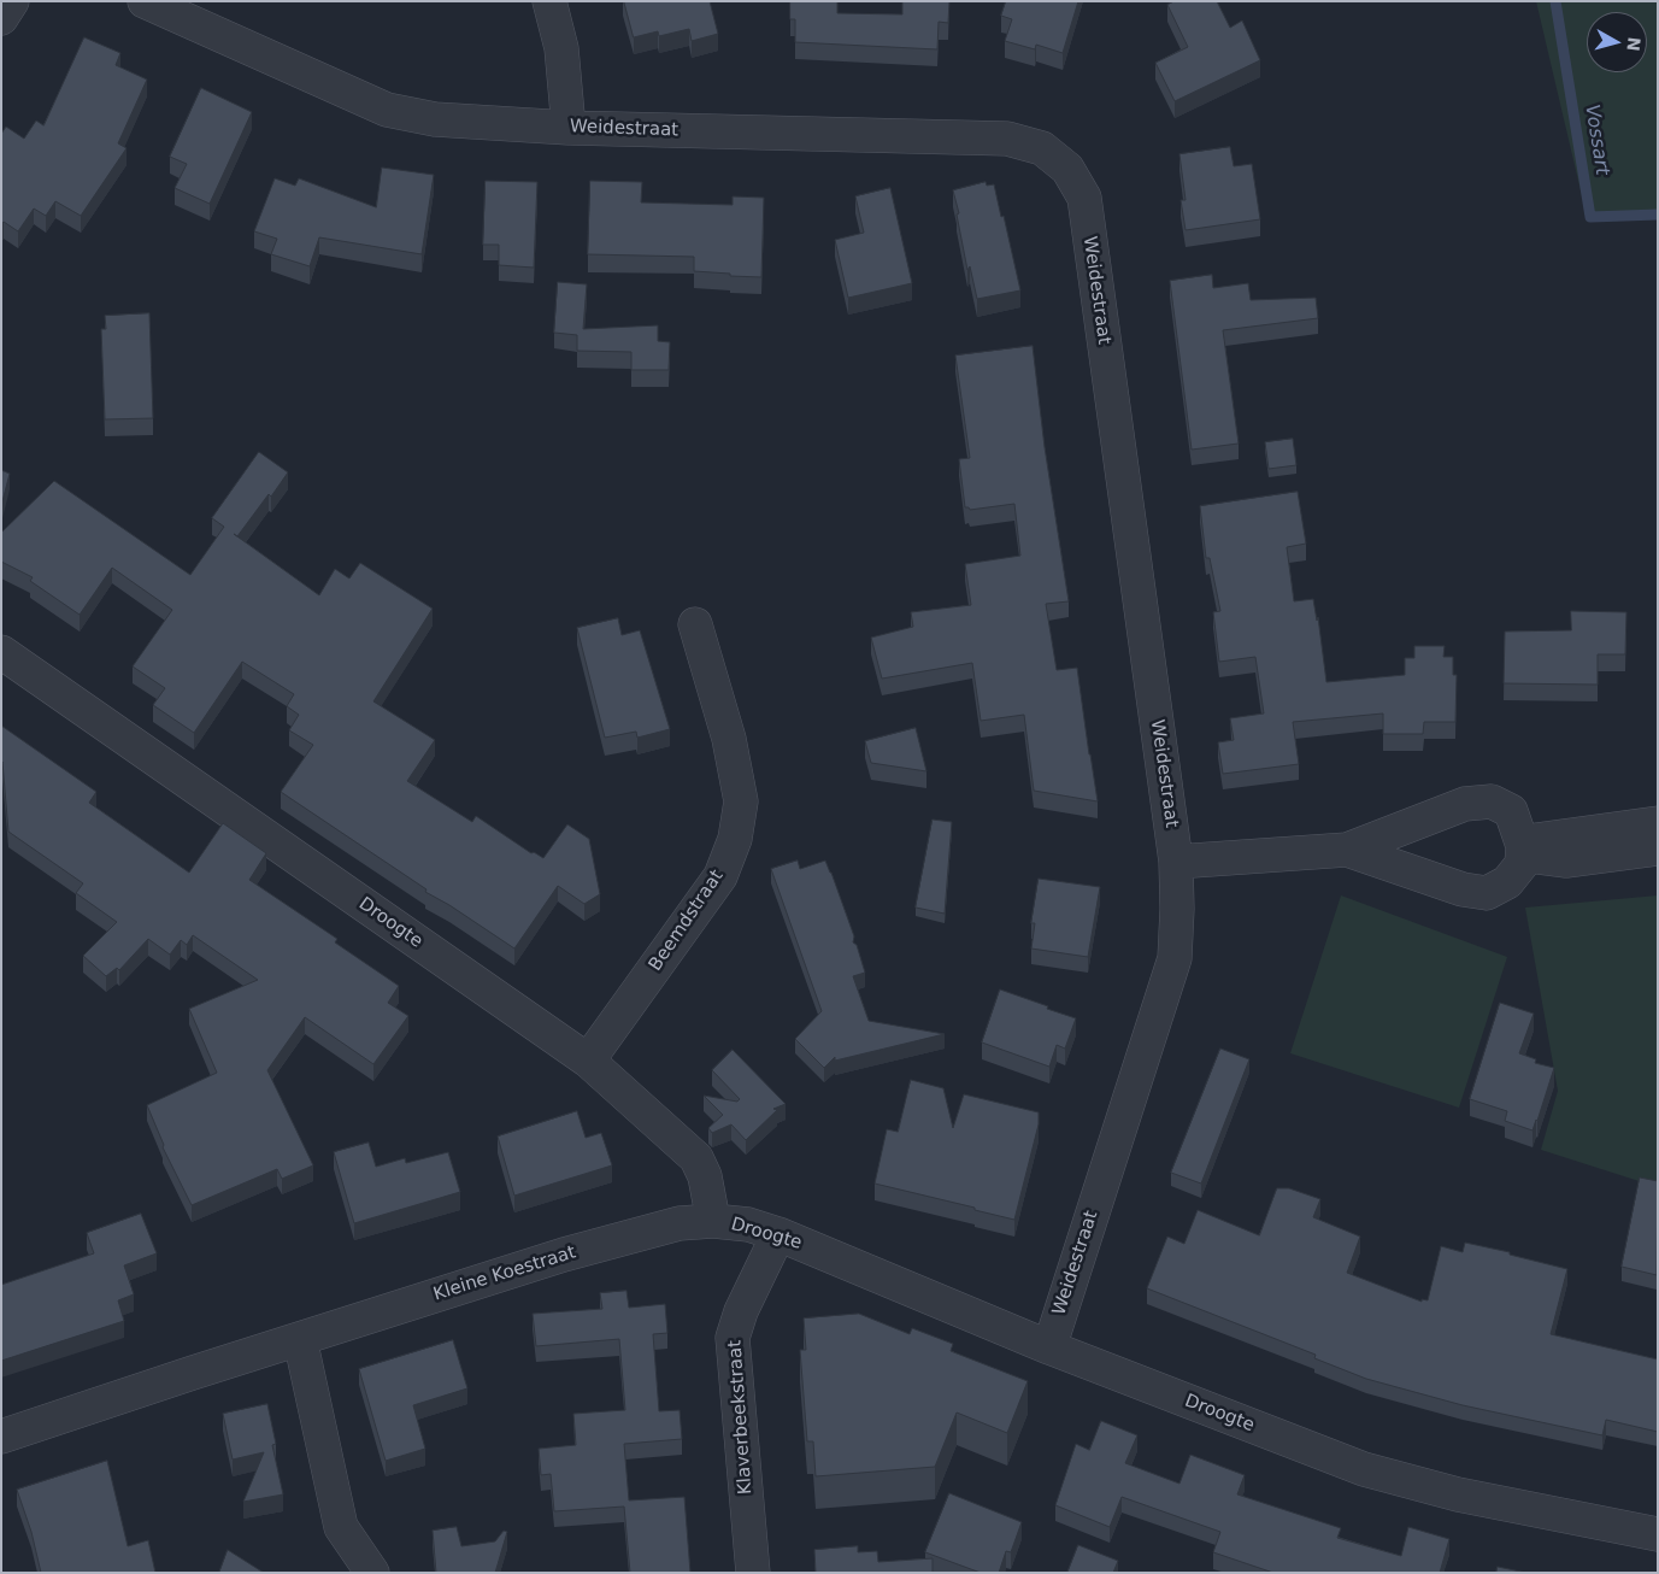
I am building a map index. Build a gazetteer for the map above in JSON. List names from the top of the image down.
{
  "streets": {
    "street": [
      "Weidestraat",
      "Beemdstraat",
      "Droogte",
      "Kleine Koestraat",
      "Klaverbeekstraat"
    ]
  },
  "crossings": [
    ["Weidestraat", "Droogte"],
    ["Beemdstraat", "Droogte"],
    ["Droogte", "Kleine Koestraat"],
    ["Droogte", "Klaverbeekstraat"]
  ],
  "water": ["Vossart"],
  "north": "right"
}
